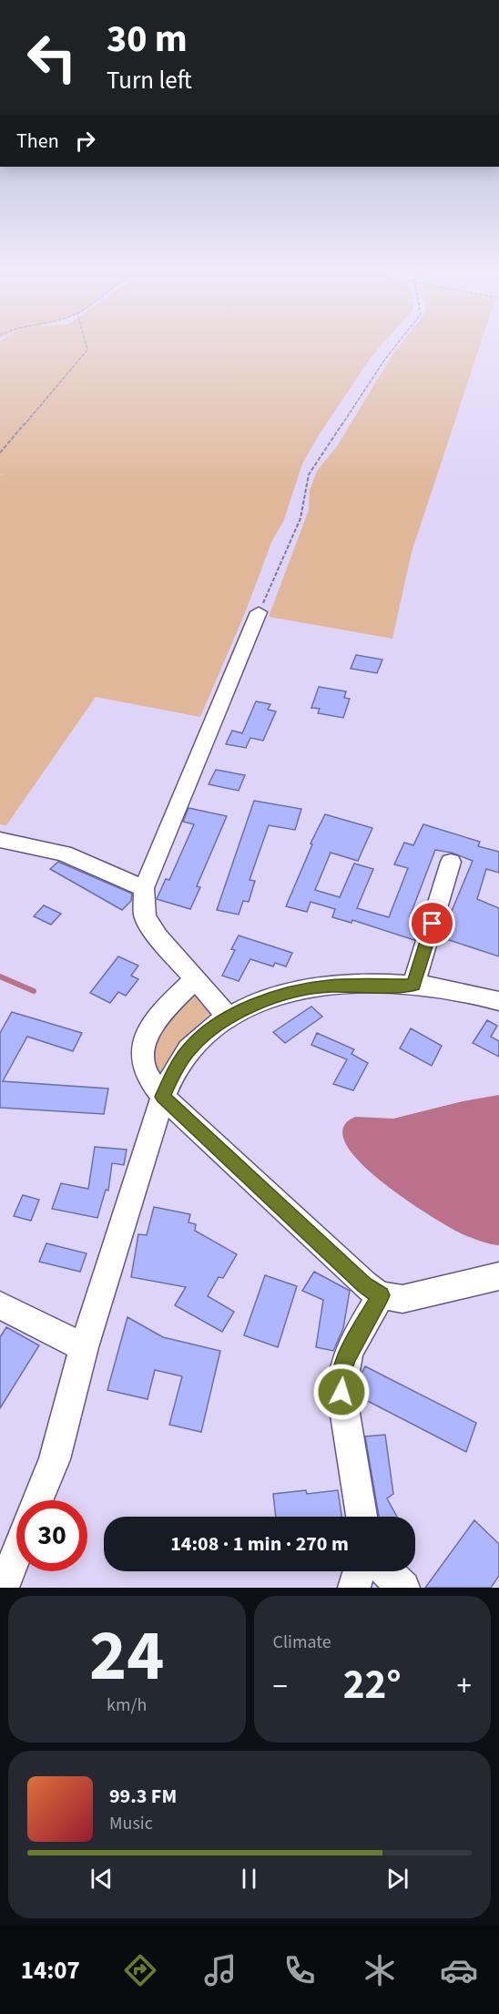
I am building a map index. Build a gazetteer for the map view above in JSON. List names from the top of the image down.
{
  "page": {
    "turn": ["30 m", "Turn left"],
    "then": "Then",
    "limit": "30",
    "trip": "14:08 · 1 min · 270 m",
    "tile": [
      ["24", "km/h"],
      "Climate"
    ],
    "heat": ["−", "22°", "+"],
    "song": ["99.3 FM", "Music"],
    "tabs": "14:07"
  }
}
